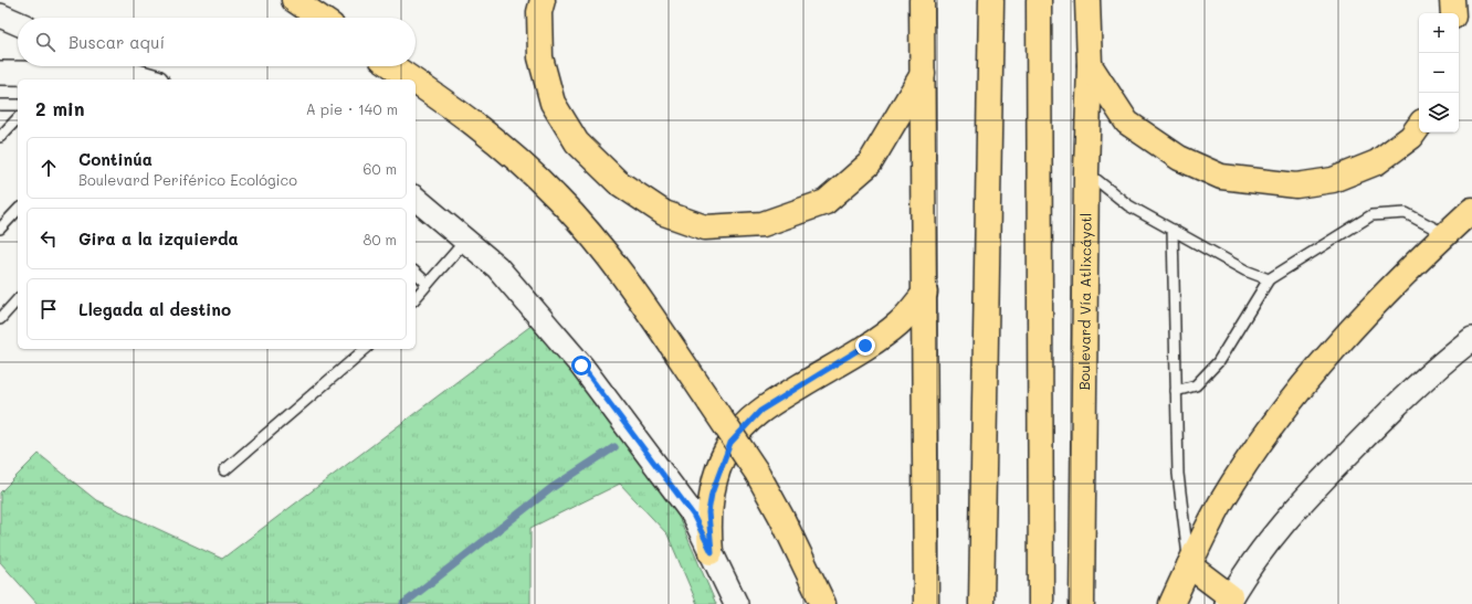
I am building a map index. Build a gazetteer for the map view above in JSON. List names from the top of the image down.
{
  "streets": {
    "main road": ["Boulevard Vía Atlixcáyotl"]
  },
  "page": {
    "map_buttons": ["+", "−"],
    "search": "Buscar aquí",
    "heading": ["2 min", "A pie · 140 m"],
    "list": [
      ["Continúa", "Boulevard Periférico Ecológico", "60 m"],
      ["Gira a la izquierda", "80 m"],
      "Llegada al destino"
    ]
  }
}
